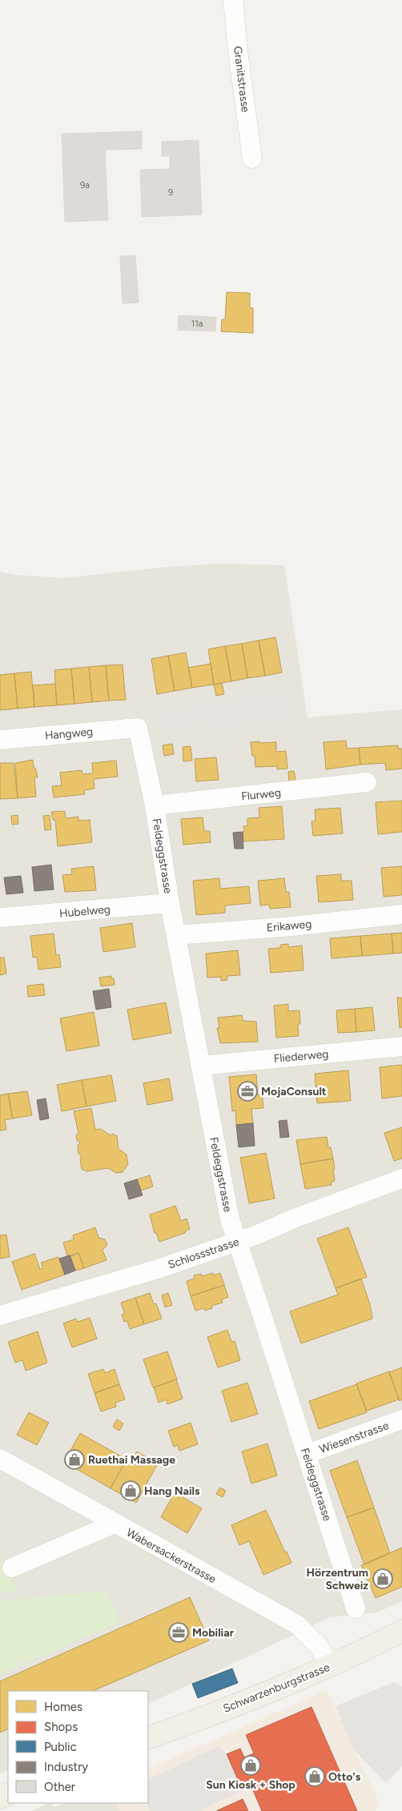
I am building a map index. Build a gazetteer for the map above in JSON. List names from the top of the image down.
{
  "streets": {
    "main road": ["Schwarzenburgstrasse"],
    "street": [
      "Granitstrasse",
      "Hangweg",
      "Flurweg",
      "Feldeggstrasse",
      "Hubelweg",
      "Erikaweg",
      "Fliederweg",
      "Schlossstrasse",
      "Wiesenstrasse",
      "Wabersackerstrasse"
    ]
  },
  "crossings": [
    ["Hangweg", "Feldeggstrasse"],
    ["Flurweg", "Feldeggstrasse"],
    ["Feldeggstrasse", "Hubelweg"],
    ["Feldeggstrasse", "Erikaweg"],
    ["Feldeggstrasse", "Fliederweg"],
    ["Feldeggstrasse", "Schlossstrasse"],
    ["Feldeggstrasse", "Wiesenstrasse"],
    ["Wabersackerstrasse", "Schwarzenburgstrasse"]
  ],
  "places": {
    "office": ["MojaConsult", "Mobiliar"],
    "shop": [
      "Ruethai Massage",
      "Hang Nails",
      "Hörzentrum Schweiz",
      "Sun Kiosk + Shop",
      "Otto's"
    ]
  },
  "house_numbers": ["9a", "9", "11a"],
  "legend": [
    "Homes",
    "Shops",
    "Public",
    "Industry",
    "Other"
  ]
}
